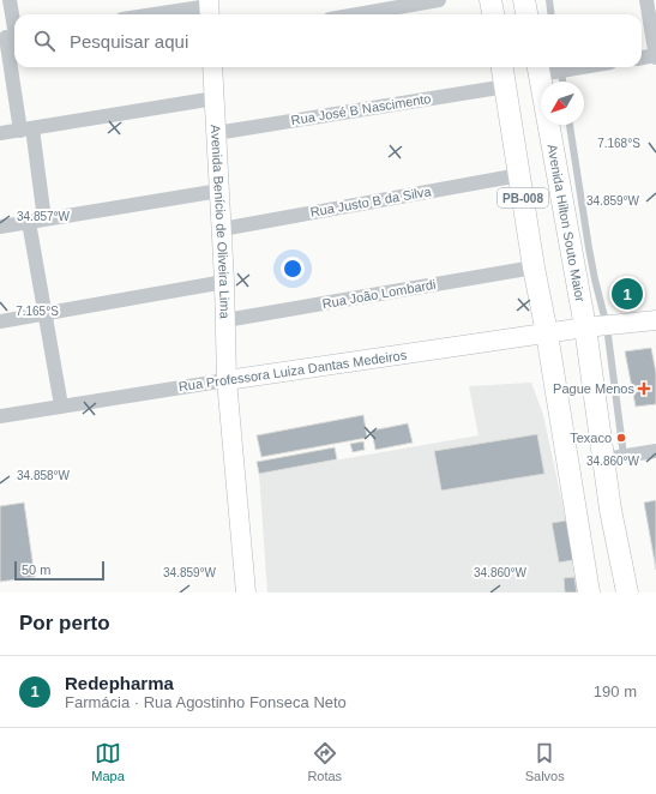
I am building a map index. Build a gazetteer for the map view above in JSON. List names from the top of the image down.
{
  "streets": {
    "main road": ["PB-008", "Avenida Hilton Souto Maior"],
    "street": [
      "Rua José B Nascimento",
      "Rua Justo B da Silva",
      "Avenida Benício de Oliveira Lima",
      "Rua João Lombardi",
      "Rua Professora Luiza Dantas Medeiros"
    ]
  },
  "crossings": [
    ["Rua José B Nascimento", "PB-008"],
    ["Rua José B Nascimento", "Avenida Benício de Oliveira Lima"],
    ["PB-008", "Rua Justo B da Silva"],
    ["PB-008", "Avenida Hilton Souto Maior"],
    ["PB-008", "Rua João Lombardi"],
    ["PB-008", "Rua Professora Luiza Dantas Medeiros"],
    ["Rua Justo B da Silva", "Avenida Benício de Oliveira Lima"],
    ["Avenida Benício de Oliveira Lima", "Rua João Lombardi"],
    ["Avenida Benício de Oliveira Lima", "Rua Professora Luiza Dantas Medeiros"],
    ["Avenida Hilton Souto Maior", "Rua Professora Luiza Dantas Medeiros"]
  ],
  "places": {
    "health": ["Pague Menos"],
    "other": ["Texaco"]
  },
  "scale_bar": "50 m",
  "north": "bottom left",
  "page": {
    "search": "Pesquisar aqui",
    "pins": "1",
    "scale": "50 m",
    "heading": "Por perto",
    "list": [
      {
        "mark": "1",
        "name": "Redepharma",
        "note": "Farmácia · Rua Agostinho Fonseca Neto",
        "value": "190 m"
      }
    ],
    "nav": ["Mapa", "Rotas", "Salvos"]
  },
  "coordinates": [
    "7.168°S",
    "34.859°W",
    "34.857°W",
    "7.165°S",
    "34.860°W",
    "34.858°W"
  ]
}
